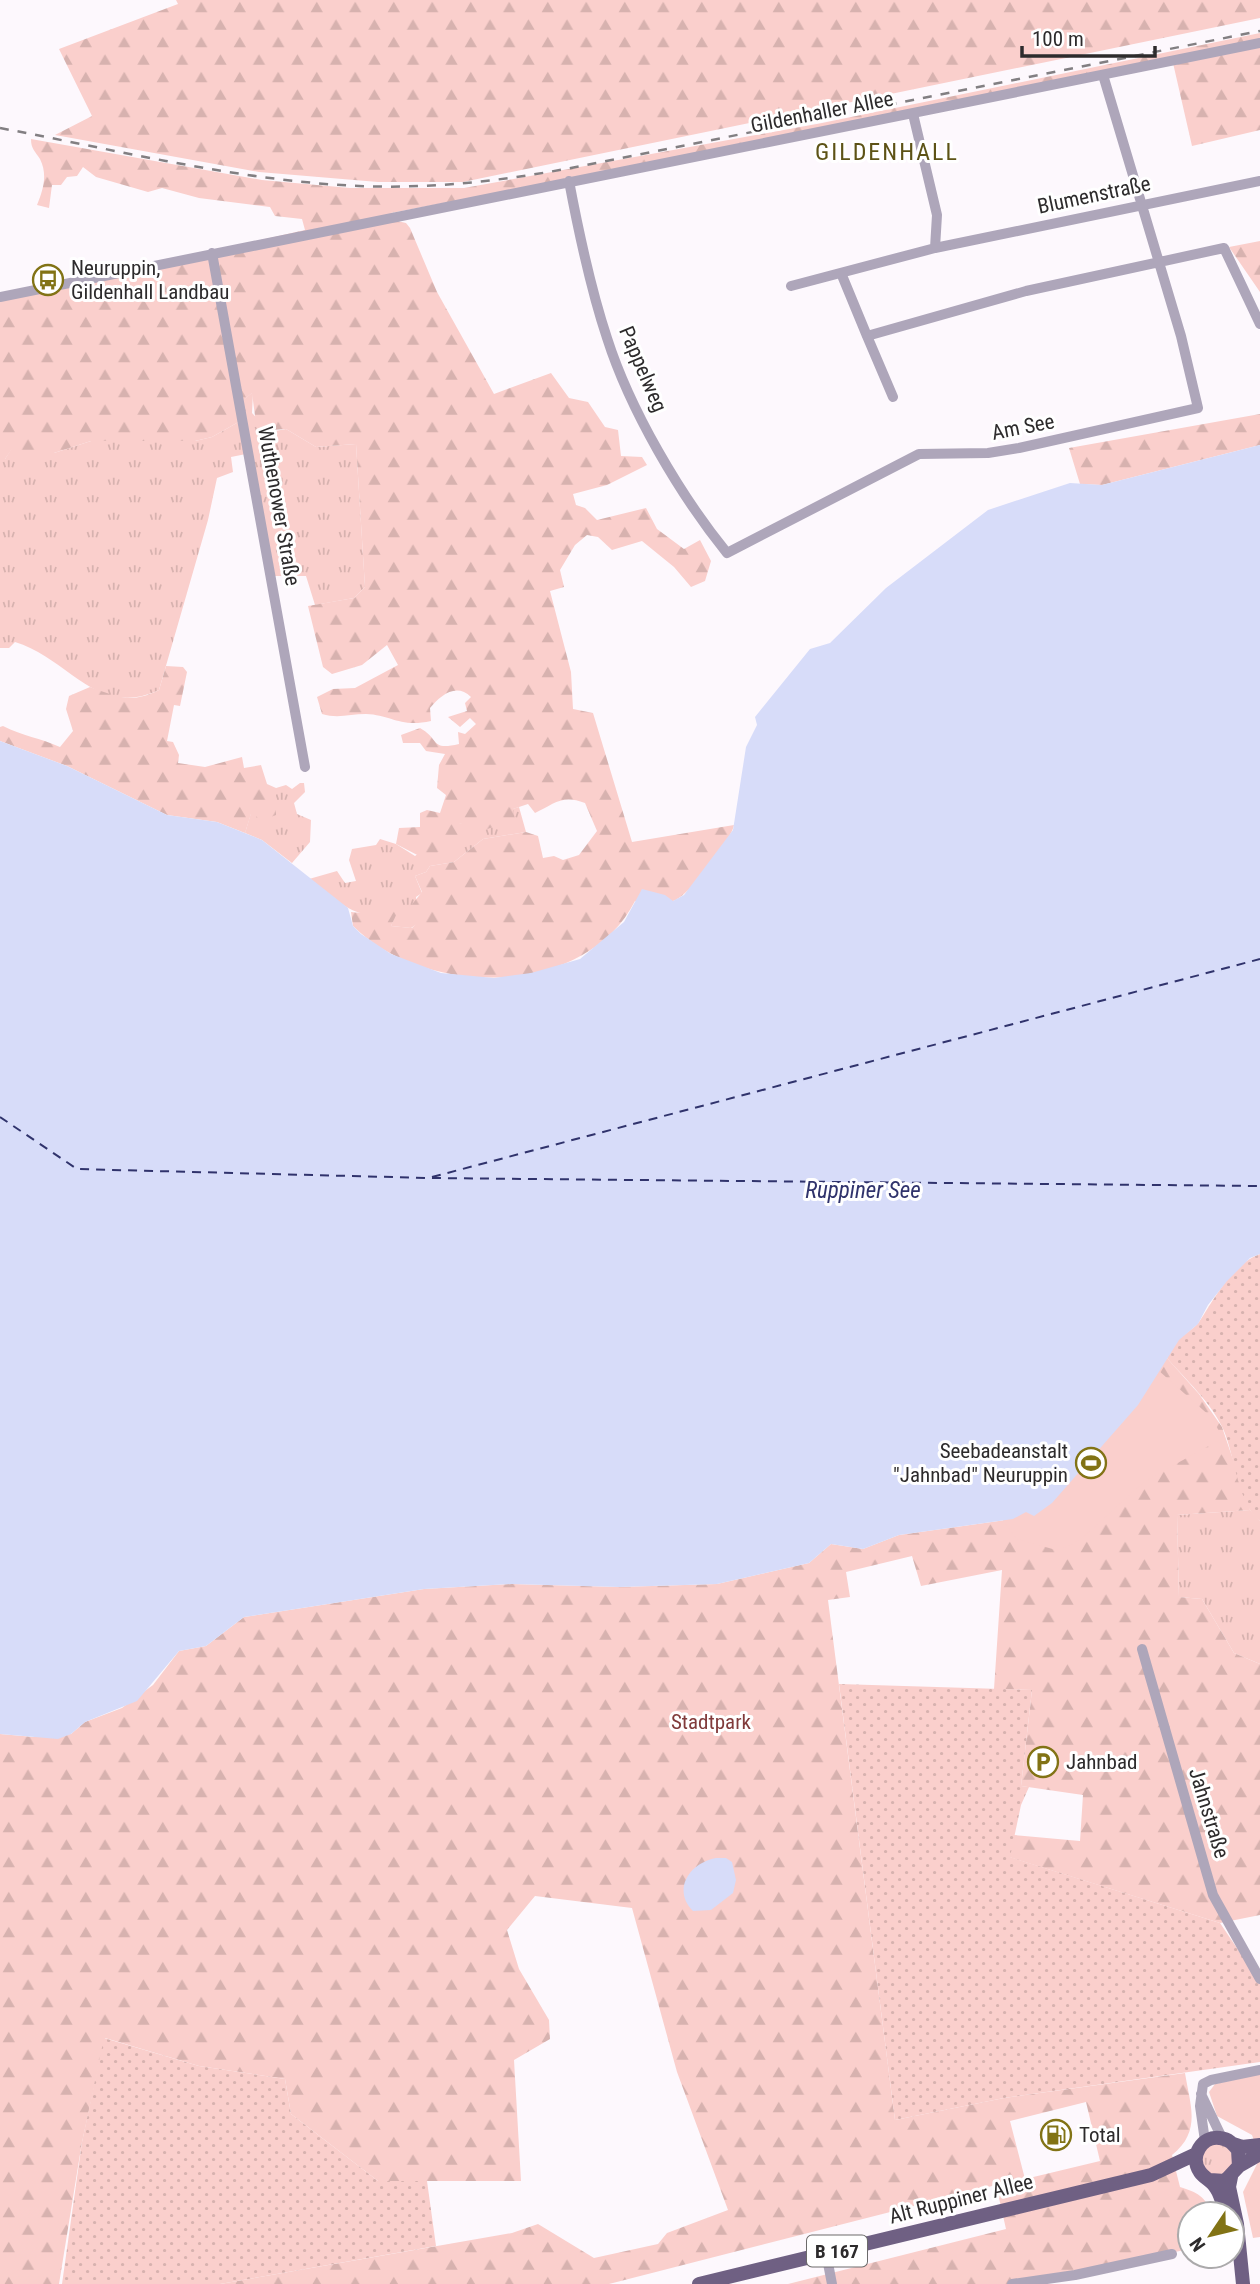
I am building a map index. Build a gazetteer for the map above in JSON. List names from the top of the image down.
{
  "streets": {
    "main road": ["Alt Ruppiner Allee", "B 167"],
    "street": [
      "Gildenhaller Allee",
      "Blumenstraße",
      "Pappelweg",
      "Am See",
      "Wuthenower Straße",
      "Jahnstraße"
    ]
  },
  "crossings": [
    ["Gildenhaller Allee", "Pappelweg"],
    ["Gildenhaller Allee", "Am See"],
    ["Gildenhaller Allee", "Wuthenower Straße"],
    ["Blumenstraße", "Am See"],
    ["Pappelweg", "Am See"],
    ["Alt Ruppiner Allee", "B 167"]
  ],
  "districts": ["GILDENHALL"],
  "water": ["Ruppiner See"],
  "parks": ["Stadtpark"],
  "places": {
    "bus stop": ["Neuruppin, Gildenhall Landbau"],
    "sports": ["Seebadeanstalt \"Jahnbad\" Neuruppin"],
    "parking": ["Jahnbad"],
    "fuel station": ["Total"]
  },
  "scale_bar": "100 m",
  "north": "bottom left"
}
